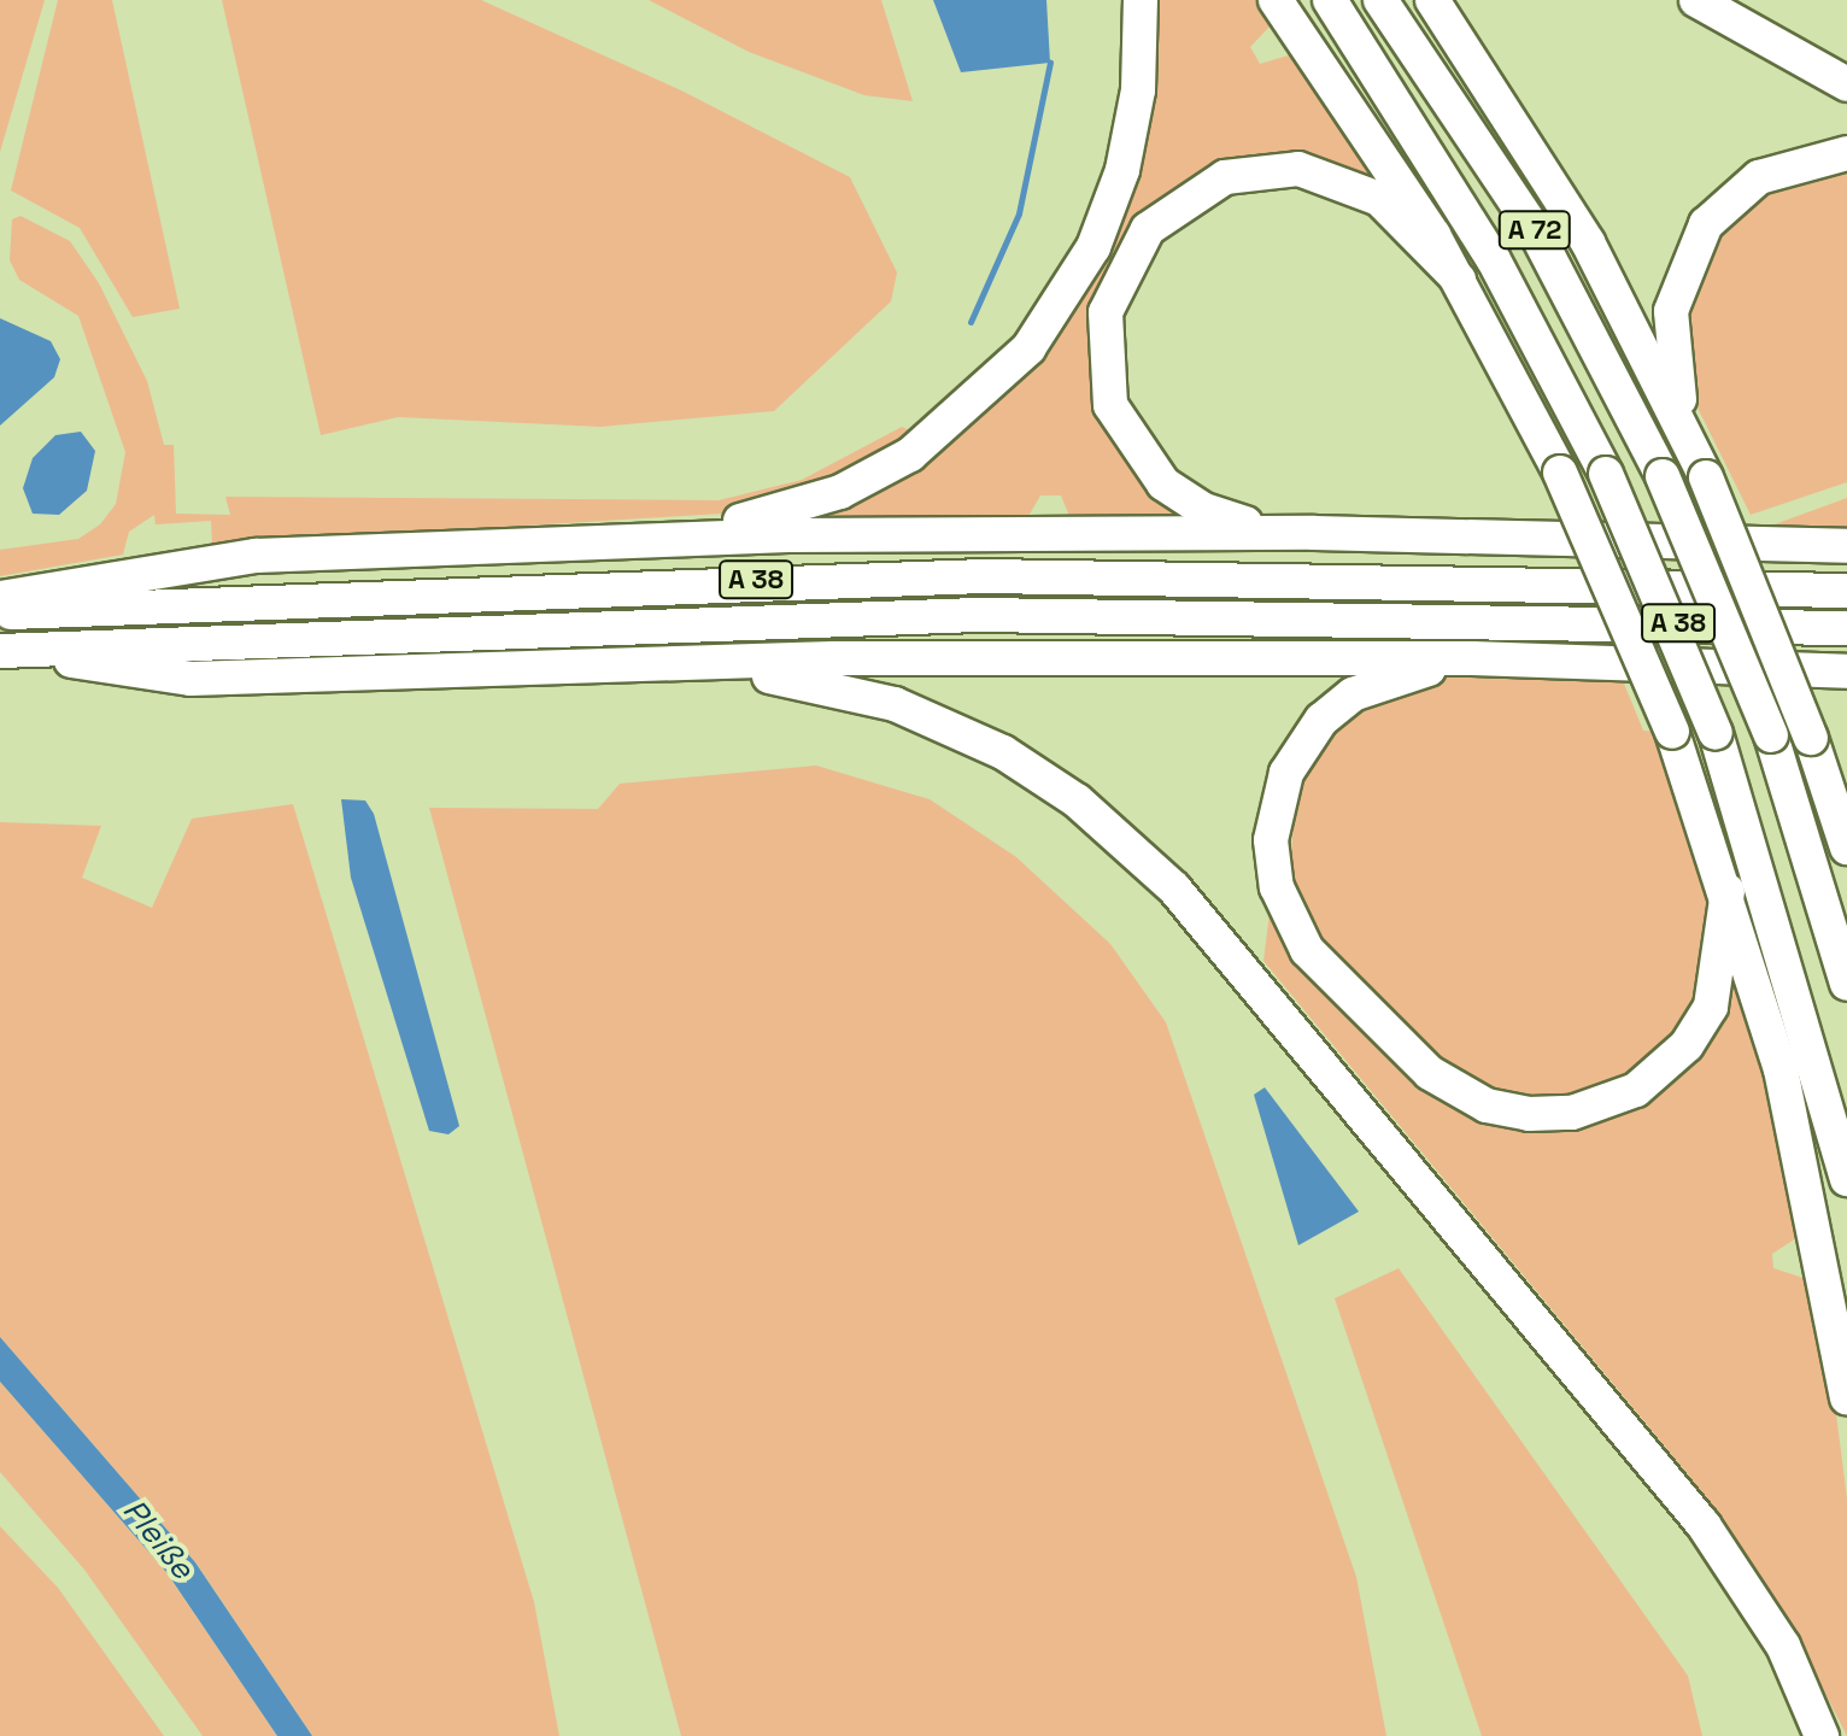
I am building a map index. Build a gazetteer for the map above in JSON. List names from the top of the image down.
{
  "streets": {
    "highway": ["A 72", "A 38"]
  },
  "water": ["Pleiße"]
}
